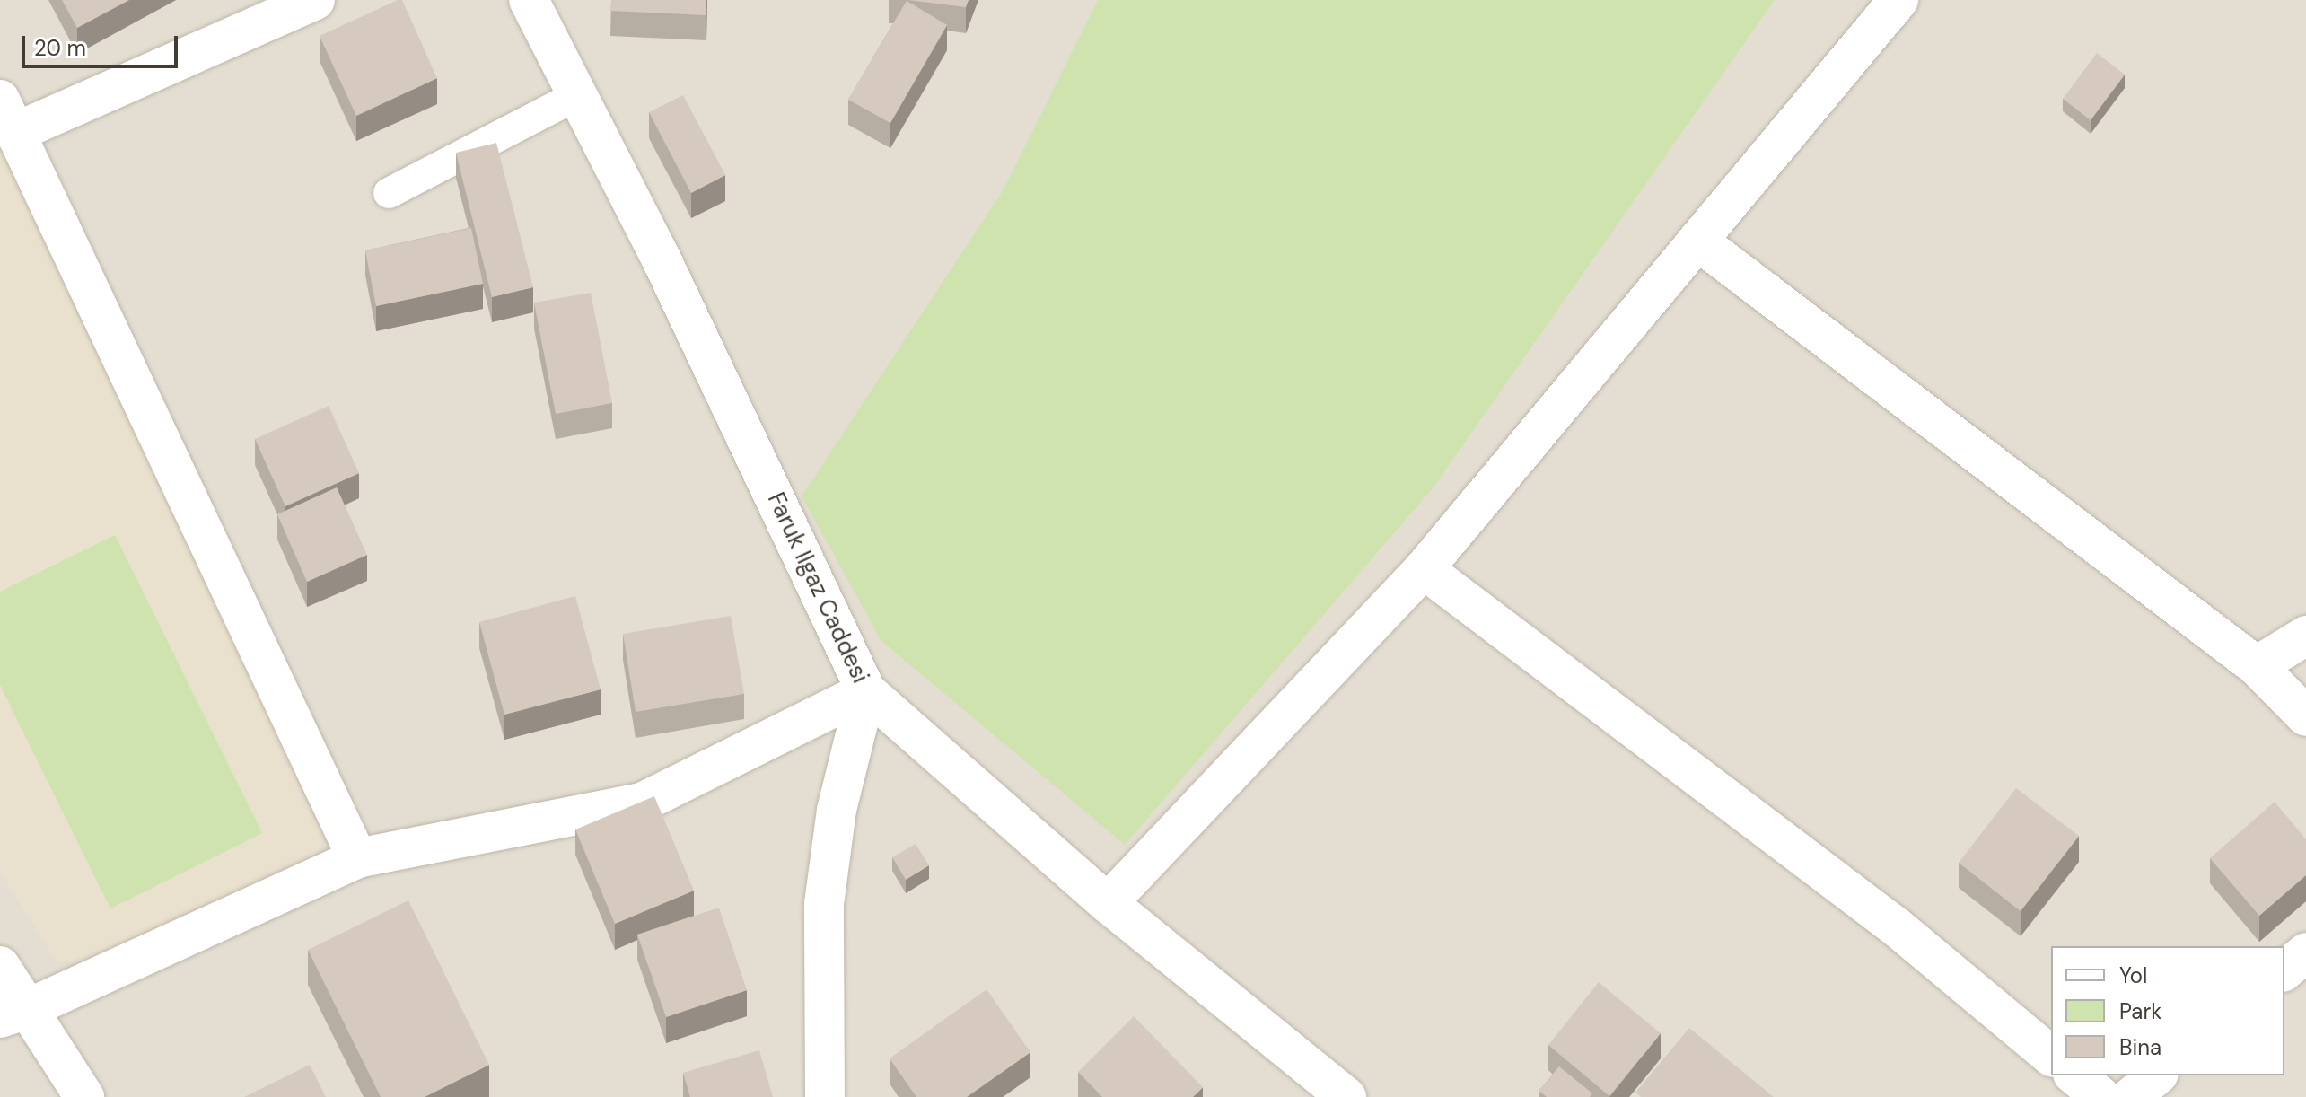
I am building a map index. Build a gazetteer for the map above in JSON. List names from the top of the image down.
{
  "streets": {
    "street": ["Faruk Ilgaz Caddesi"]
  },
  "legend": ["Yol", "Park", "Bina"],
  "scale_bar": "20 m"
}
